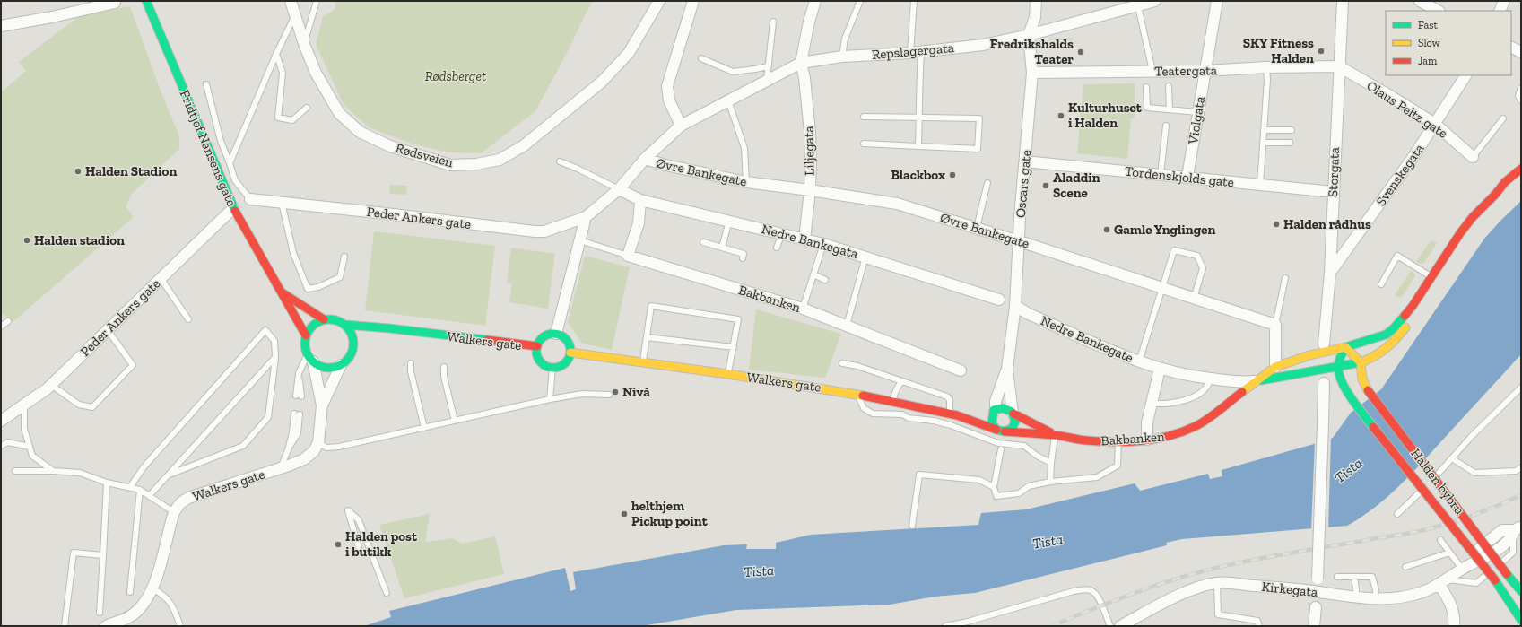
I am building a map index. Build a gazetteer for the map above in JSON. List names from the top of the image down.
{
  "streets": {
    "street": [
      "Repslagergata",
      "Teatergata",
      "Olaus Peltz gate",
      "Violgata",
      "Fridtjof Nansens gate",
      "Liljegata",
      "Rødsveien",
      "Øvre Bankegate",
      "Storgata",
      "Svenskegata",
      "Tordenskjolds gate",
      "Oscars gate",
      "Peder Ankers gate",
      "Nedre Bankegata",
      "Bakbanken",
      "Nedre Bankegate",
      "Walkers gate",
      "Halden bybru",
      "Kirkegata"
    ]
  },
  "crossings": [
    ["Repslagergata", "Liljegata"],
    ["Repslagergata", "Øvre Bankegate"],
    ["Repslagergata", "Oscars gate"],
    ["Repslagergata", "Peder Ankers gate"],
    ["Repslagergata", "Nedre Bankegata"],
    ["Teatergata", "Olaus Peltz gate"],
    ["Teatergata", "Violgata"],
    ["Teatergata", "Storgata"],
    ["Teatergata", "Oscars gate"],
    ["Olaus Peltz gate", "Storgata"],
    ["Olaus Peltz gate", "Svenskegata"],
    ["Violgata", "Tordenskjolds gate"],
    ["Fridtjof Nansens gate", "Peder Ankers gate"],
    ["Fridtjof Nansens gate", "Walkers gate"],
    ["Liljegata", "Øvre Bankegate"],
    ["Liljegata", "Nedre Bankegata"],
    ["Øvre Bankegate", "Oscars gate"],
    ["Storgata", "Svenskegata"],
    ["Storgata", "Tordenskjolds gate"],
    ["Tordenskjolds gate", "Oscars gate"],
    ["Oscars gate", "Bakbanken"],
    ["Oscars gate", "Nedre Bankegate"],
    ["Bakbanken", "Nedre Bankegate"],
    ["Bakbanken", "Halden bybru"]
  ],
  "water": ["Tista"],
  "parks": ["Rødsberget"],
  "places": [
    "SKY Fitness Halden",
    "Fredrikshalds Teater",
    "Kulturhuset i Halden",
    "Halden Stadion",
    "Blackbox",
    "Aladdin Scene",
    "Halden rådhus",
    "Gamle Ynglingen",
    "Halden stadion",
    "Nivå",
    "helthjem Pickup point",
    "Halden post i butikk"
  ],
  "legend": ["Fast", "Slow", "Jam"]
}
